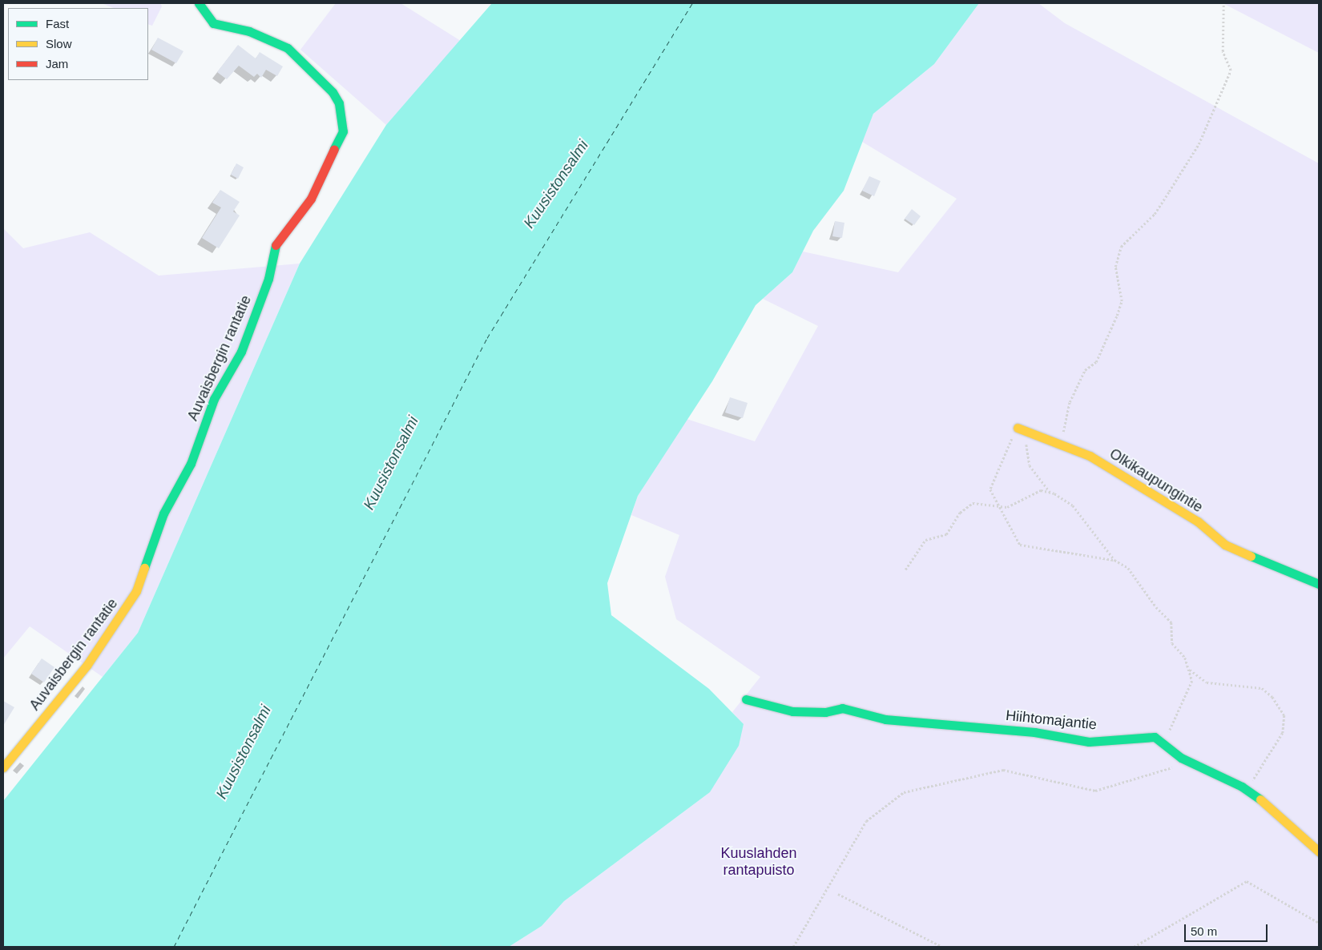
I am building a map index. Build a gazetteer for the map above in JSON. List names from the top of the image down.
{
  "streets": {
    "street": ["Auvaisbergin rantatie", "Olkikaupungintie", "Hiihtomajantie"]
  },
  "water": ["Kuusistonsalmi"],
  "parks": ["Kuuslahden rantapuisto"],
  "legend": ["Fast", "Slow", "Jam"],
  "scale_bar": "50 m"
}
